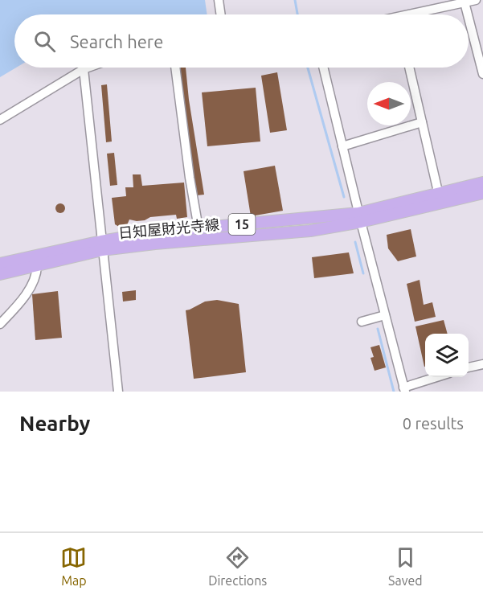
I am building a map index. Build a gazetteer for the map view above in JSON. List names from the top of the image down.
{
  "streets": {
    "main road": ["15", "日知屋財光寺線"]
  },
  "north": "left",
  "page": {
    "search": "Search here",
    "heading": ["Nearby", "0 results"],
    "nav": ["Map", "Directions", "Saved"]
  }
}
